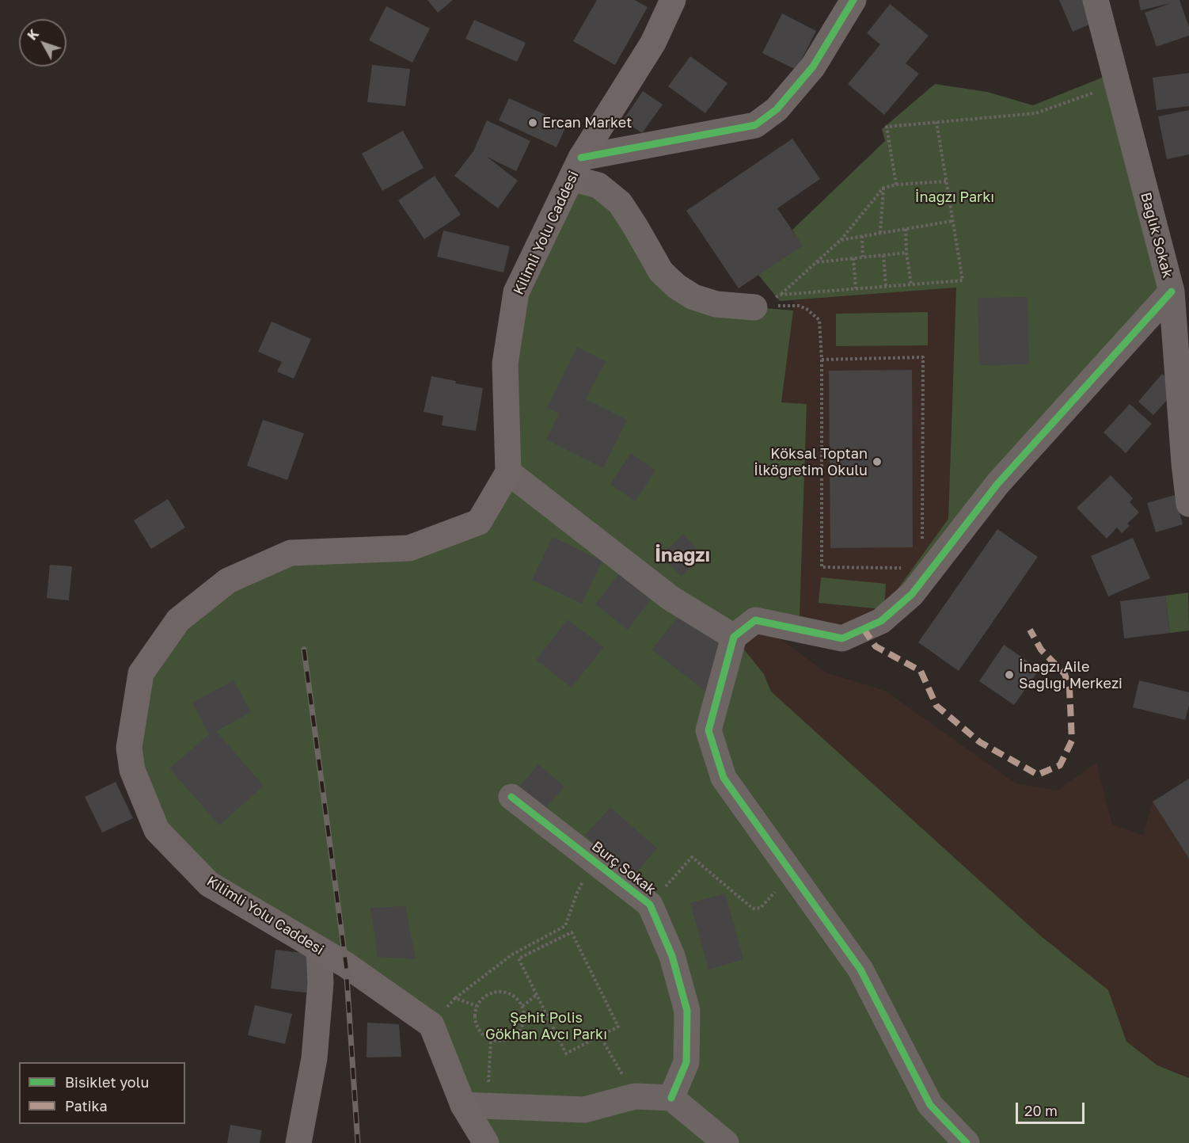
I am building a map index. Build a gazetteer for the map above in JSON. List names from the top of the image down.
{
  "streets": {
    "main road": ["Kilimli Yolu Caddesi"],
    "street": ["Bağlık Sokak", "Burç Sokak"]
  },
  "districts": ["İnağzı"],
  "parks": ["İnağzı Parkı", "Şehit Polis Gökhan Avcı Parkı"],
  "places": ["Ercan Market", "Köksal Toptan İlköğretim Okulu", "İnağzı Aile Sağlığı Merkezi"],
  "legend": ["Bisiklet yolu", "Patika"],
  "scale_bar": "20 m",
  "north": "top left"
}
